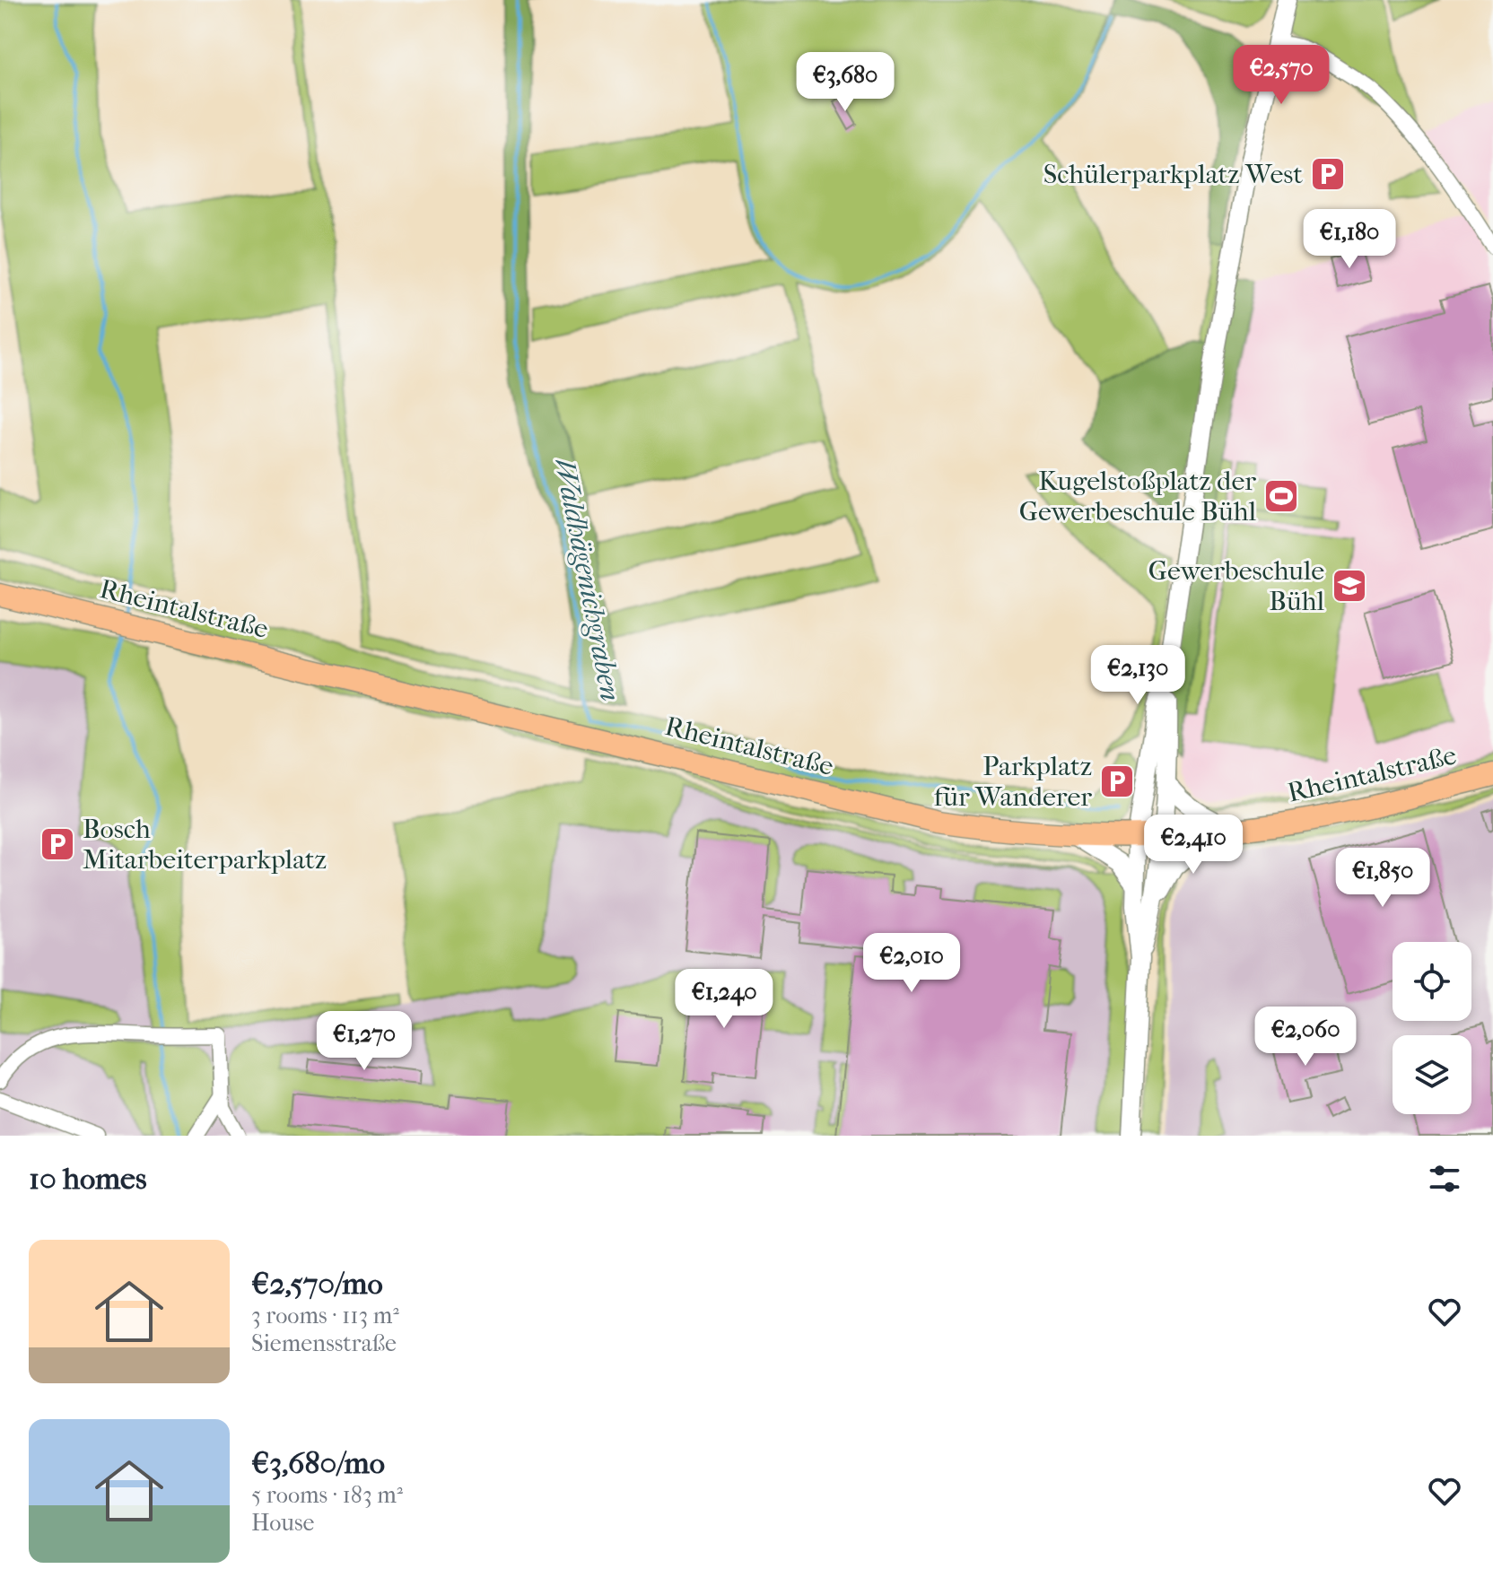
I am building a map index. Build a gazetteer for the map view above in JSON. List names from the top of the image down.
{
  "streets": {
    "main road": ["Rheintalstraße"]
  },
  "water": ["Waldhägenichgraben"],
  "places": {
    "parking": ["Schülerparkplatz West", "Parkplatz für Wanderer", "Bosch Mitarbeiterparkplatz"],
    "sports": ["Kugelstoßplatz der Gewerbeschule Bühl"],
    "school or university": ["Gewerbeschule Bühl"]
  },
  "page": {
    "price": [
      "€2,570",
      "€3,680",
      "€1,180",
      "€2,130",
      "€2,410",
      "€1,850",
      "€2,010",
      "€1,240",
      "€2,060",
      "€1,270"
    ],
    "heading": "10 homes",
    "list": [
      {
        "name": "€2,570/mo",
        "note": "3 rooms · 113 m² · Siemensstraße"
      },
      {
        "name": "€3,680/mo",
        "note": "5 rooms · 183 m² · House"
      }
    ]
  }
}
